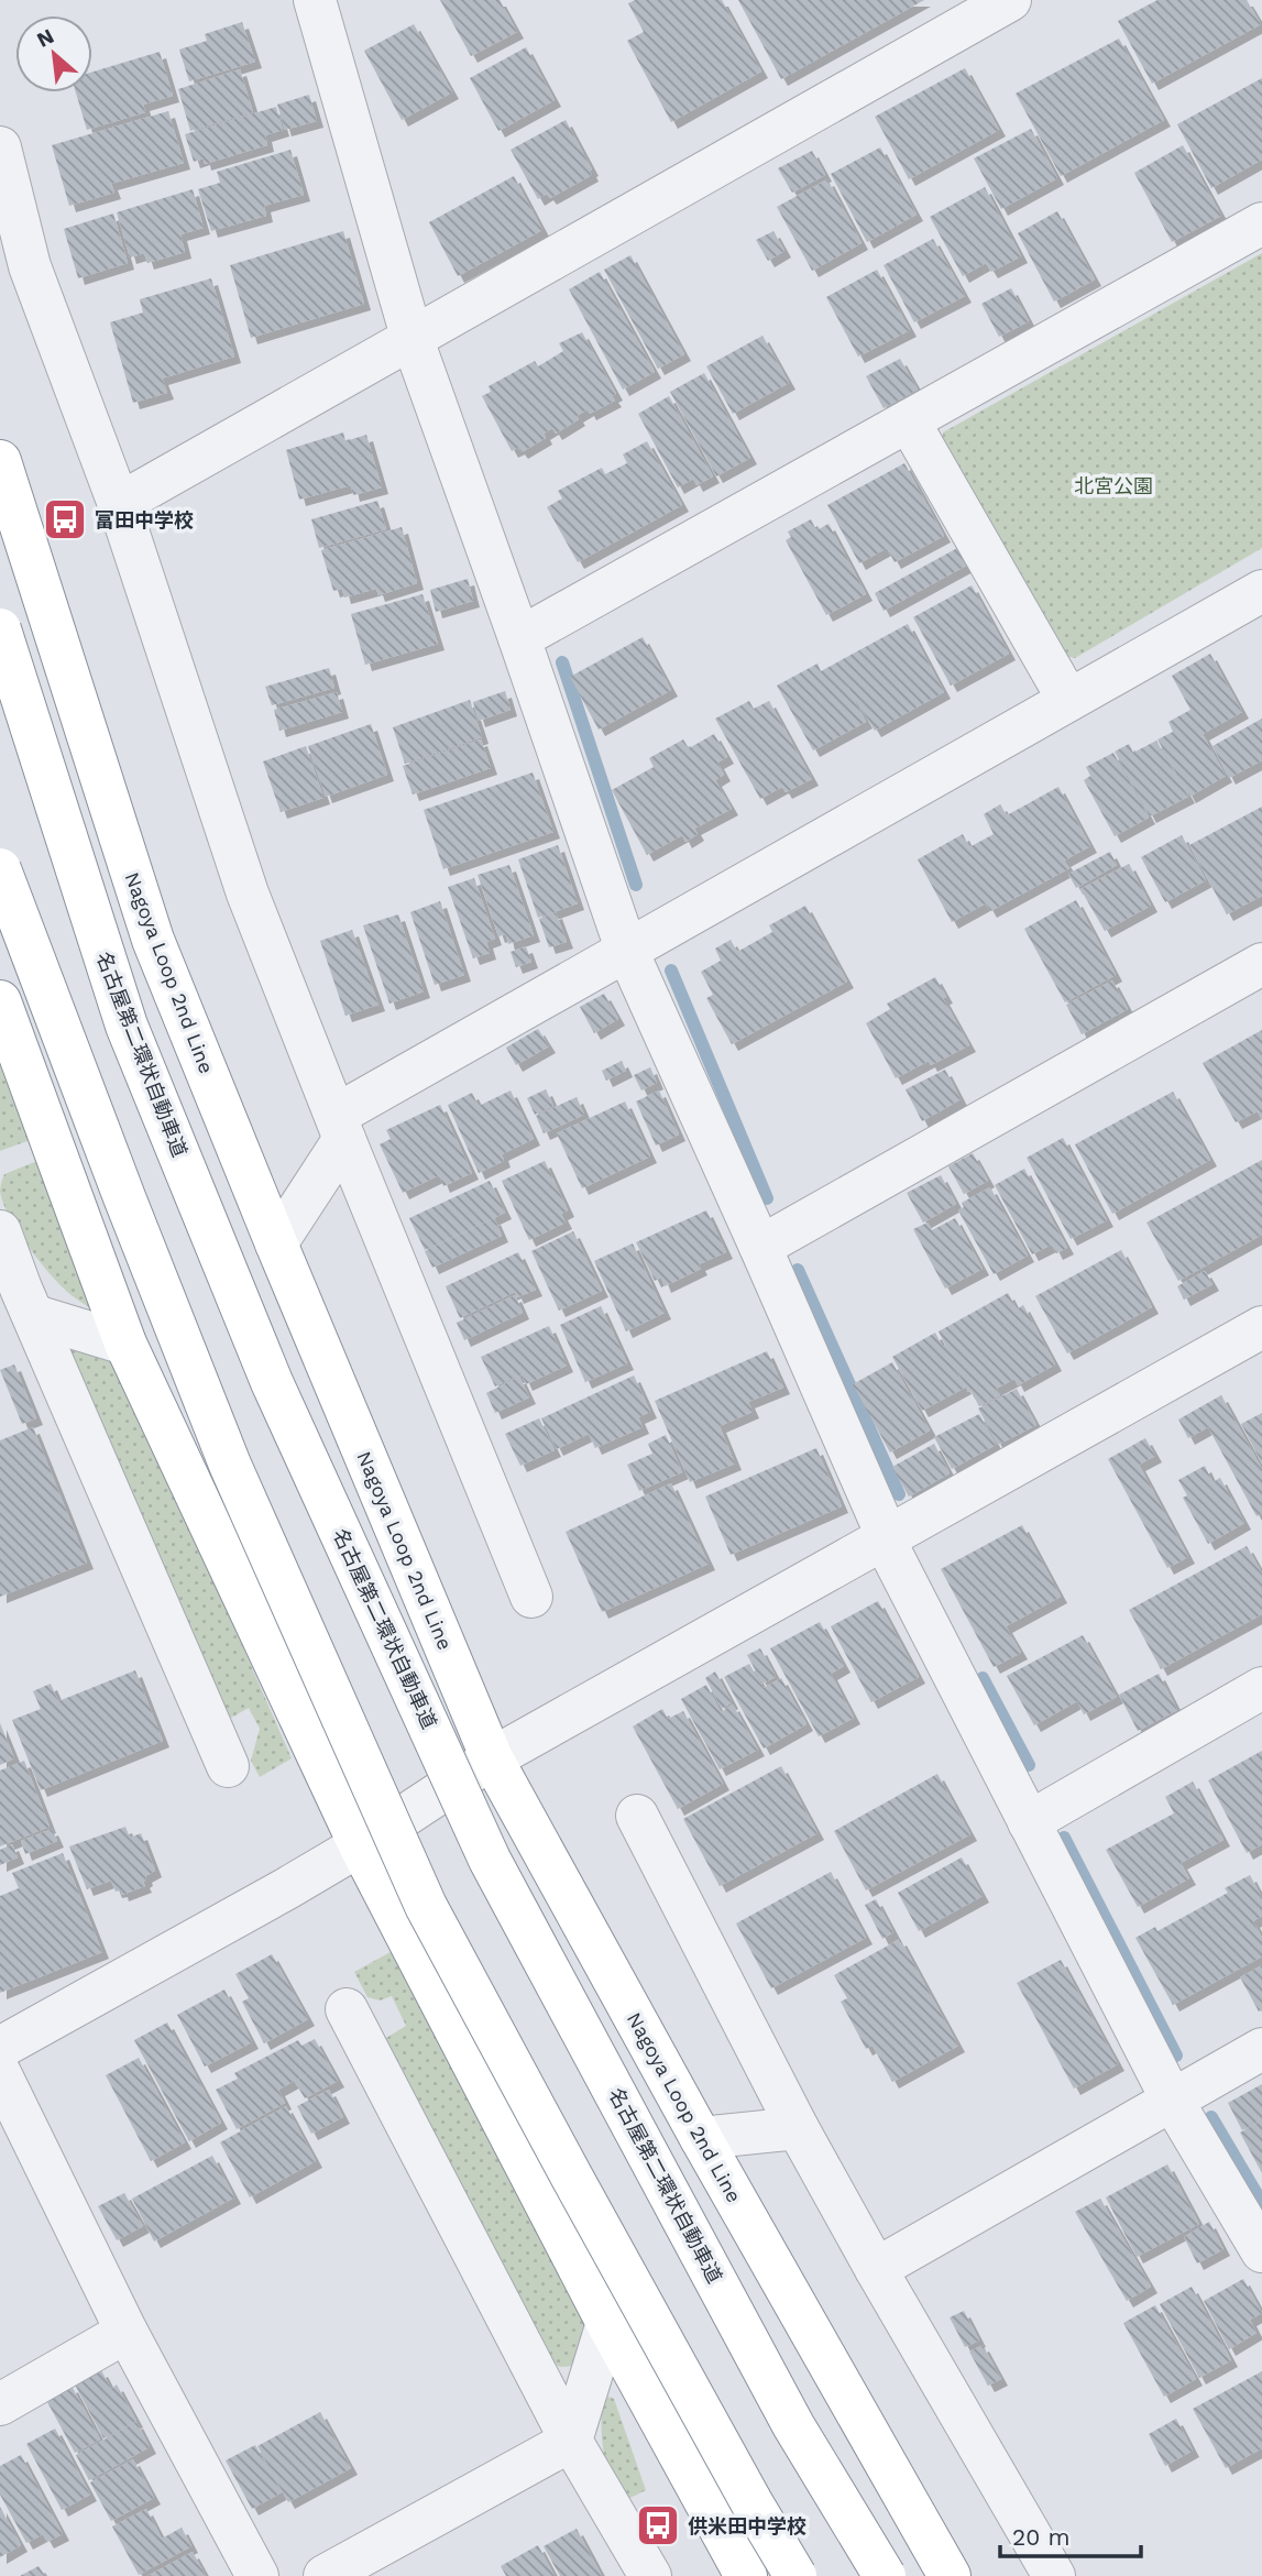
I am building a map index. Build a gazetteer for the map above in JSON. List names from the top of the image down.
{
  "streets": {
    "highway": ["Nagoya Loop 2nd Line", "名古屋第二環状自動車道"]
  },
  "parks": ["北宮公園"],
  "places": {
    "bus stop": ["富田中学校", "供米田中学校"]
  },
  "scale_bar": "20 m",
  "north": "top left"
}
